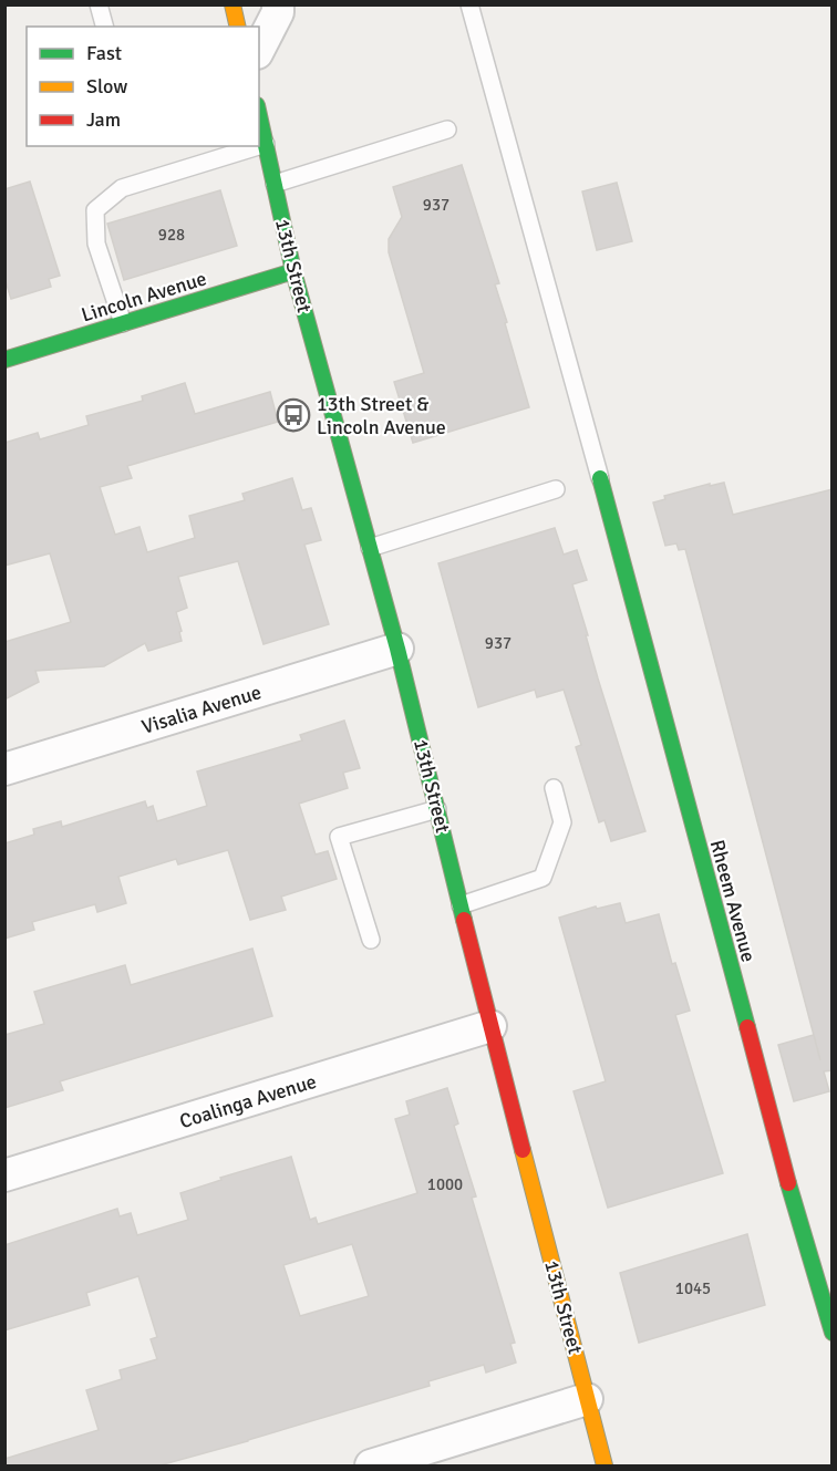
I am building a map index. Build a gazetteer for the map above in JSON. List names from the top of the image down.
{
  "streets": {
    "main road": ["13th Street", "Lincoln Avenue", "Rheem Avenue"],
    "street": ["Visalia Avenue", "Coalinga Avenue"]
  },
  "crossings": [
    ["13th Street", "Lincoln Avenue"],
    ["13th Street", "Visalia Avenue"],
    ["13th Street", "Coalinga Avenue"]
  ],
  "places": {
    "bus stop": ["13th Street & Lincoln Avenue"]
  },
  "house_numbers": [
    "937",
    "928",
    "937",
    "1000",
    "1045"
  ],
  "legend": ["Fast", "Slow", "Jam"]
}
